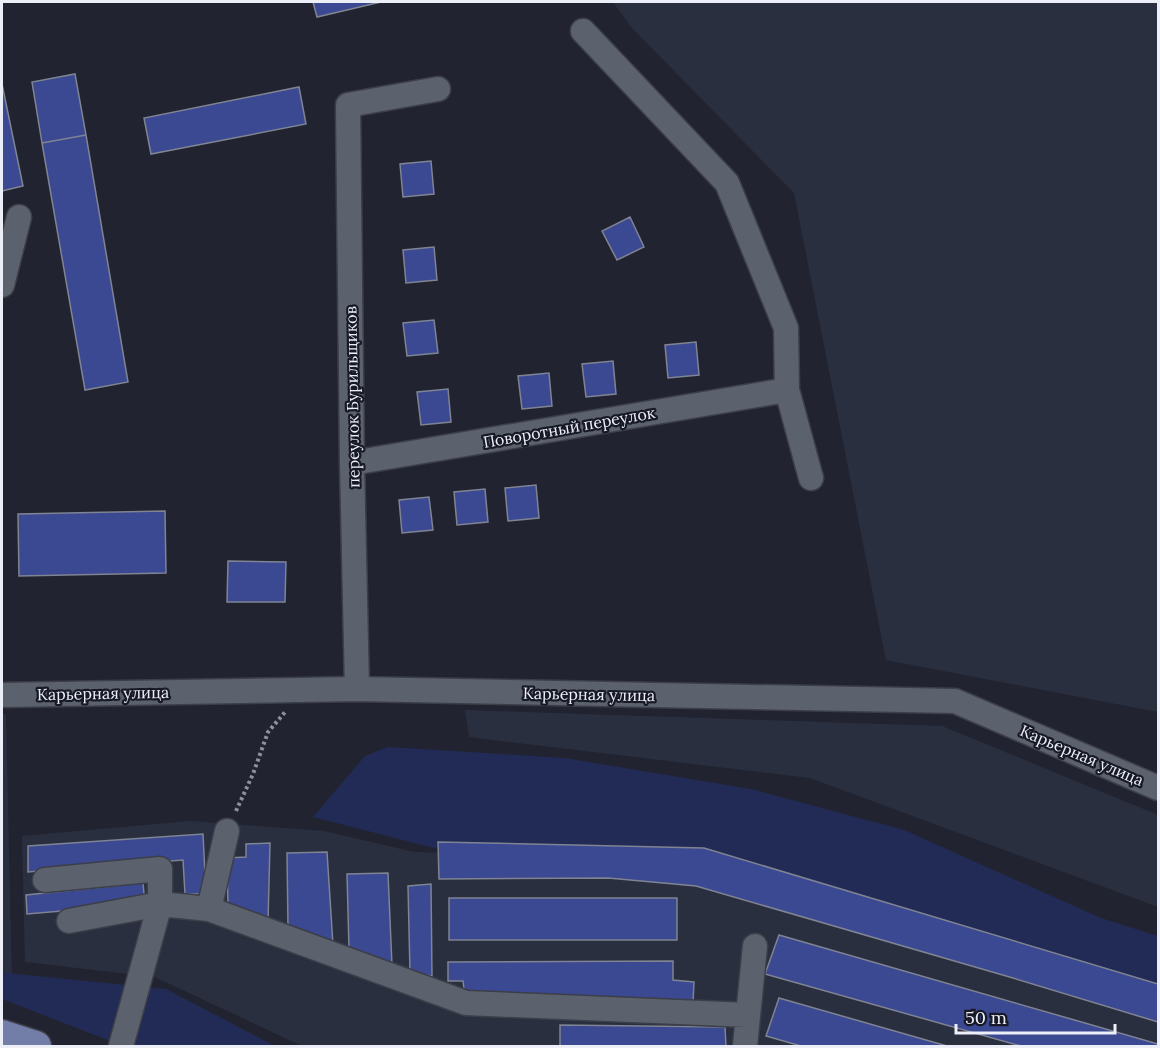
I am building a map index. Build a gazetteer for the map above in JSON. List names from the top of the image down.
{
  "streets": {
    "street": ["переулок Бурильщиков", "Поворотный переулок", "Карьерная улица"]
  },
  "crossings": [
    ["переулок Бурильщиков", "Поворотный переулок"],
    ["переулок Бурильщиков", "Карьерная улица"]
  ],
  "scale_bar": "50 m"
}
